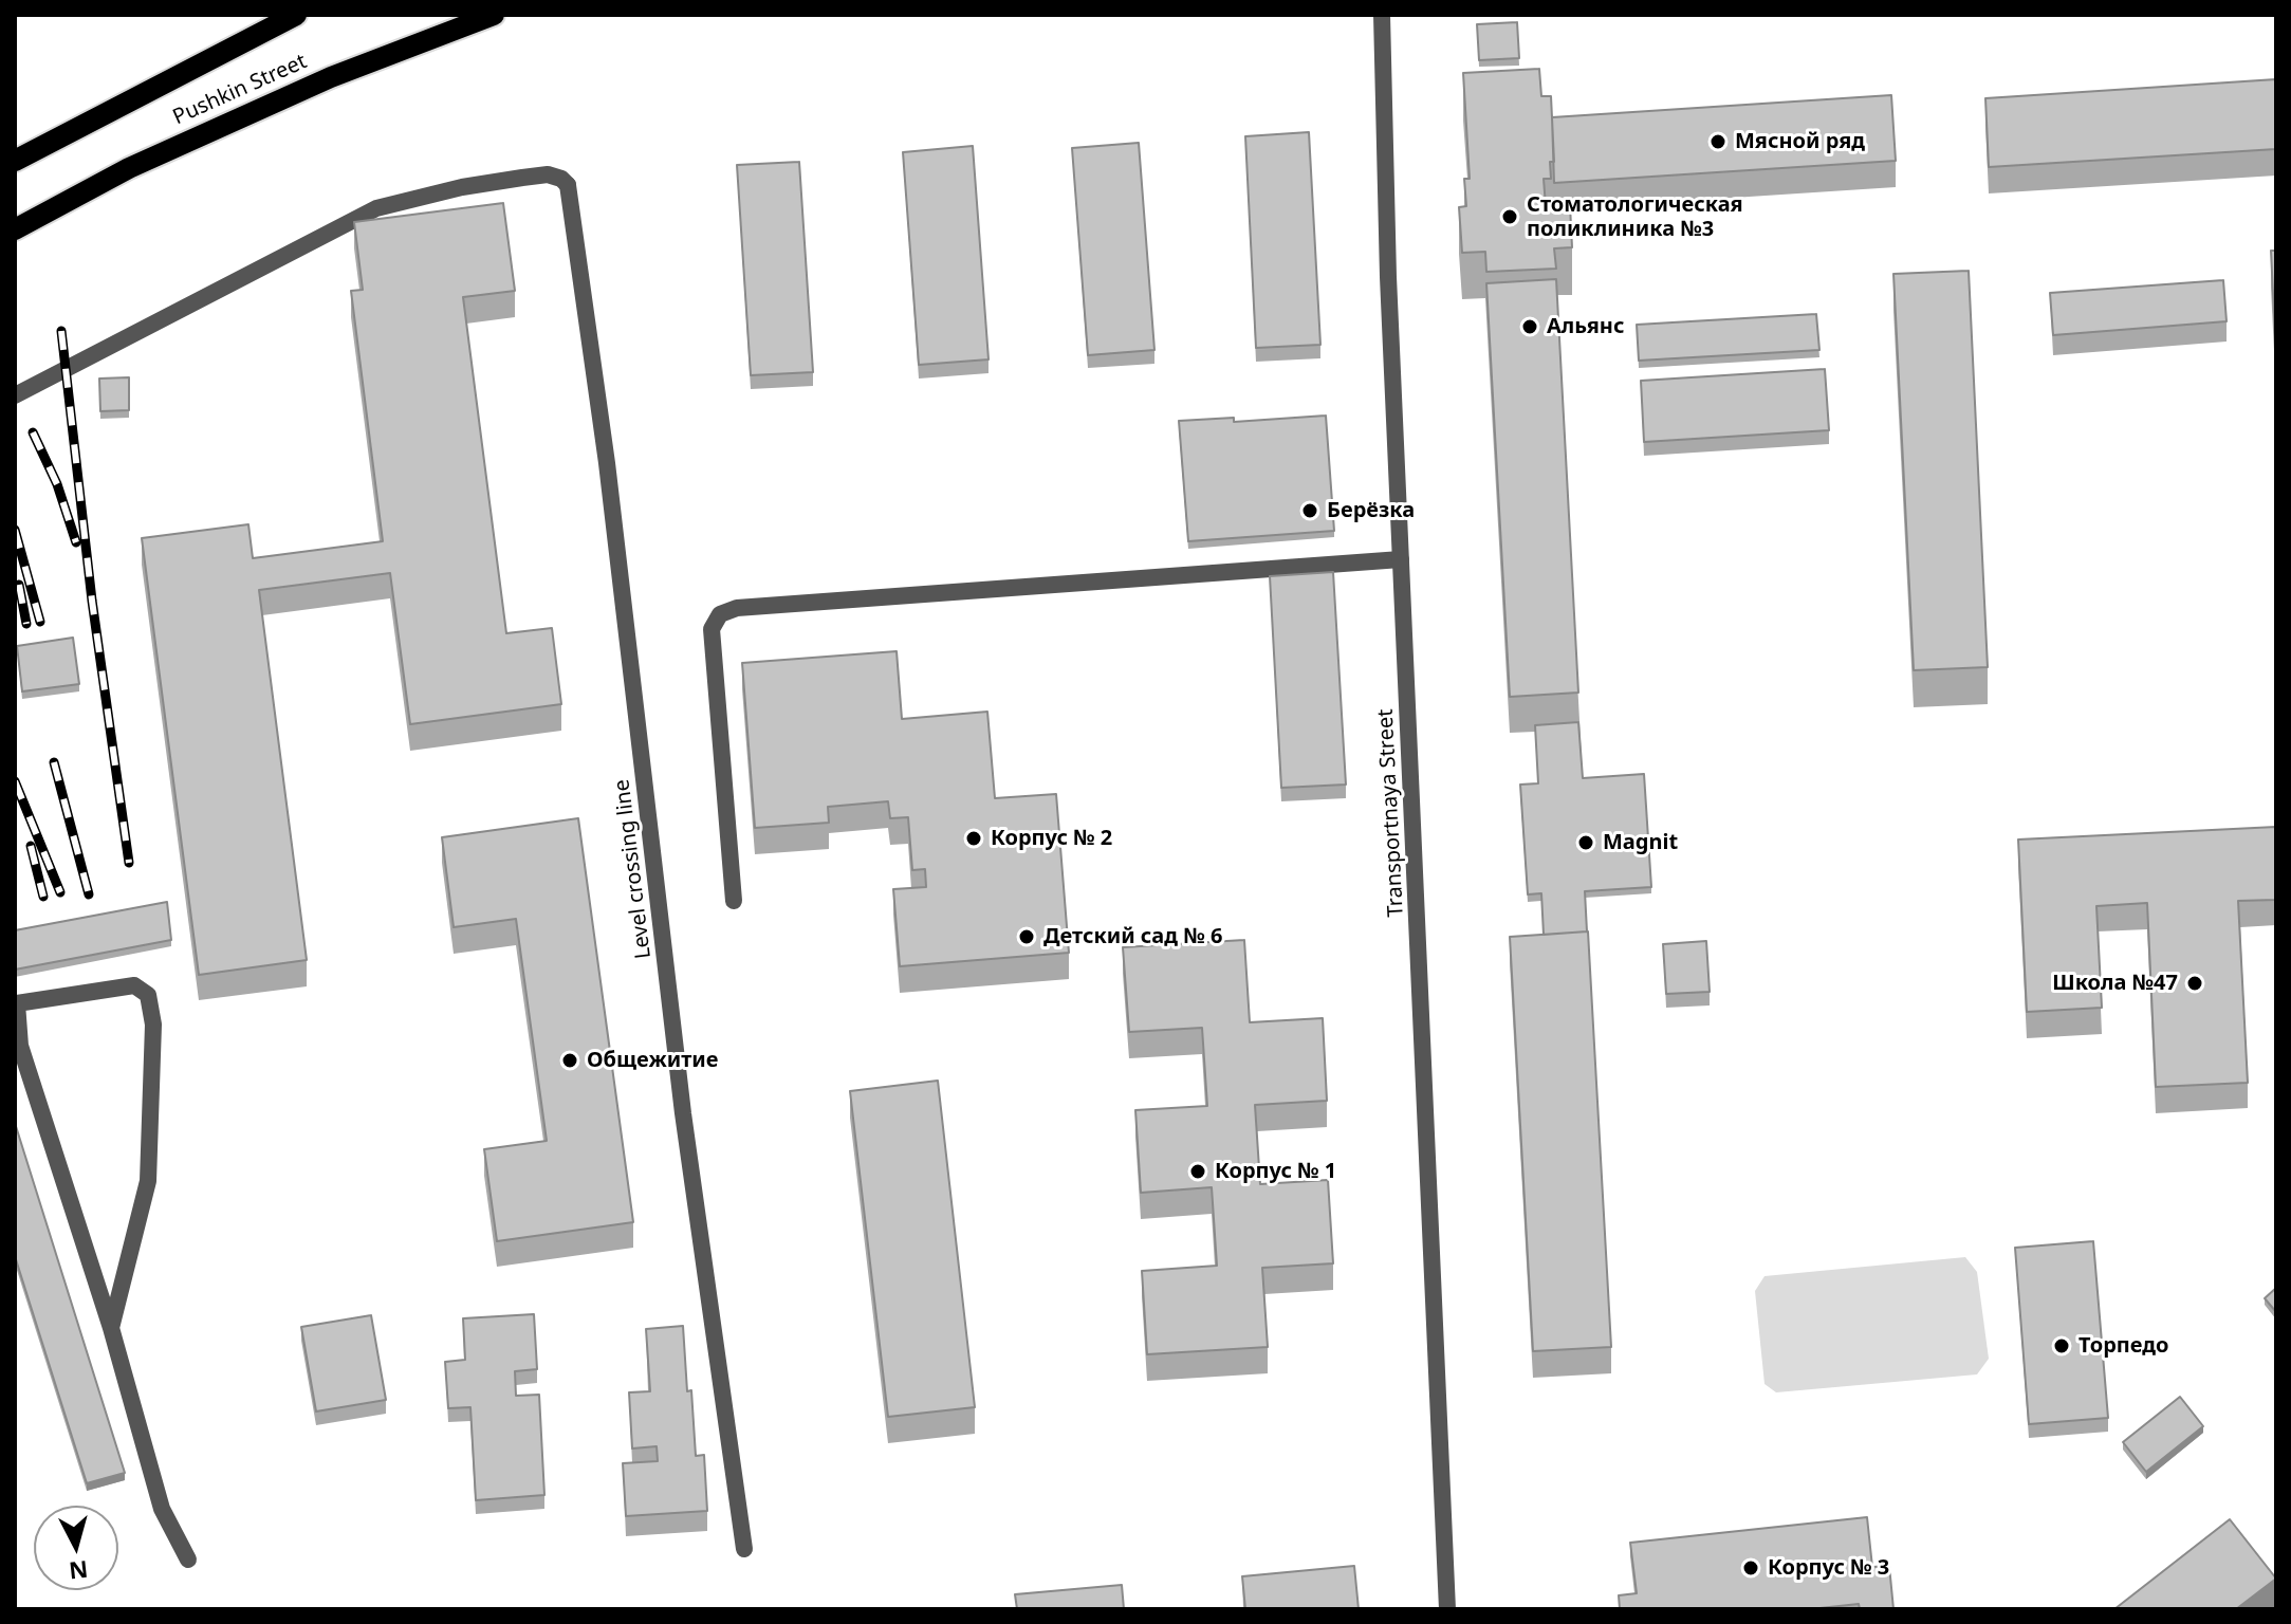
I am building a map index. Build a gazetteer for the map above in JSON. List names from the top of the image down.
{
  "streets": {
    "main road": ["Pushkin Street"],
    "street": ["Transportnaya Street", "Level crossing line"]
  },
  "places": [
    "Мясной ряд",
    "Стоматологическая поликлиника №3",
    "Альянс",
    "Берёзка",
    "Корпус № 2",
    "Magnit",
    "Детский сад № 6",
    "Школа №47",
    "Общежитие",
    "Корпус № 1",
    "Торпедо",
    "Корпус № 3"
  ],
  "north": "bottom"
}
